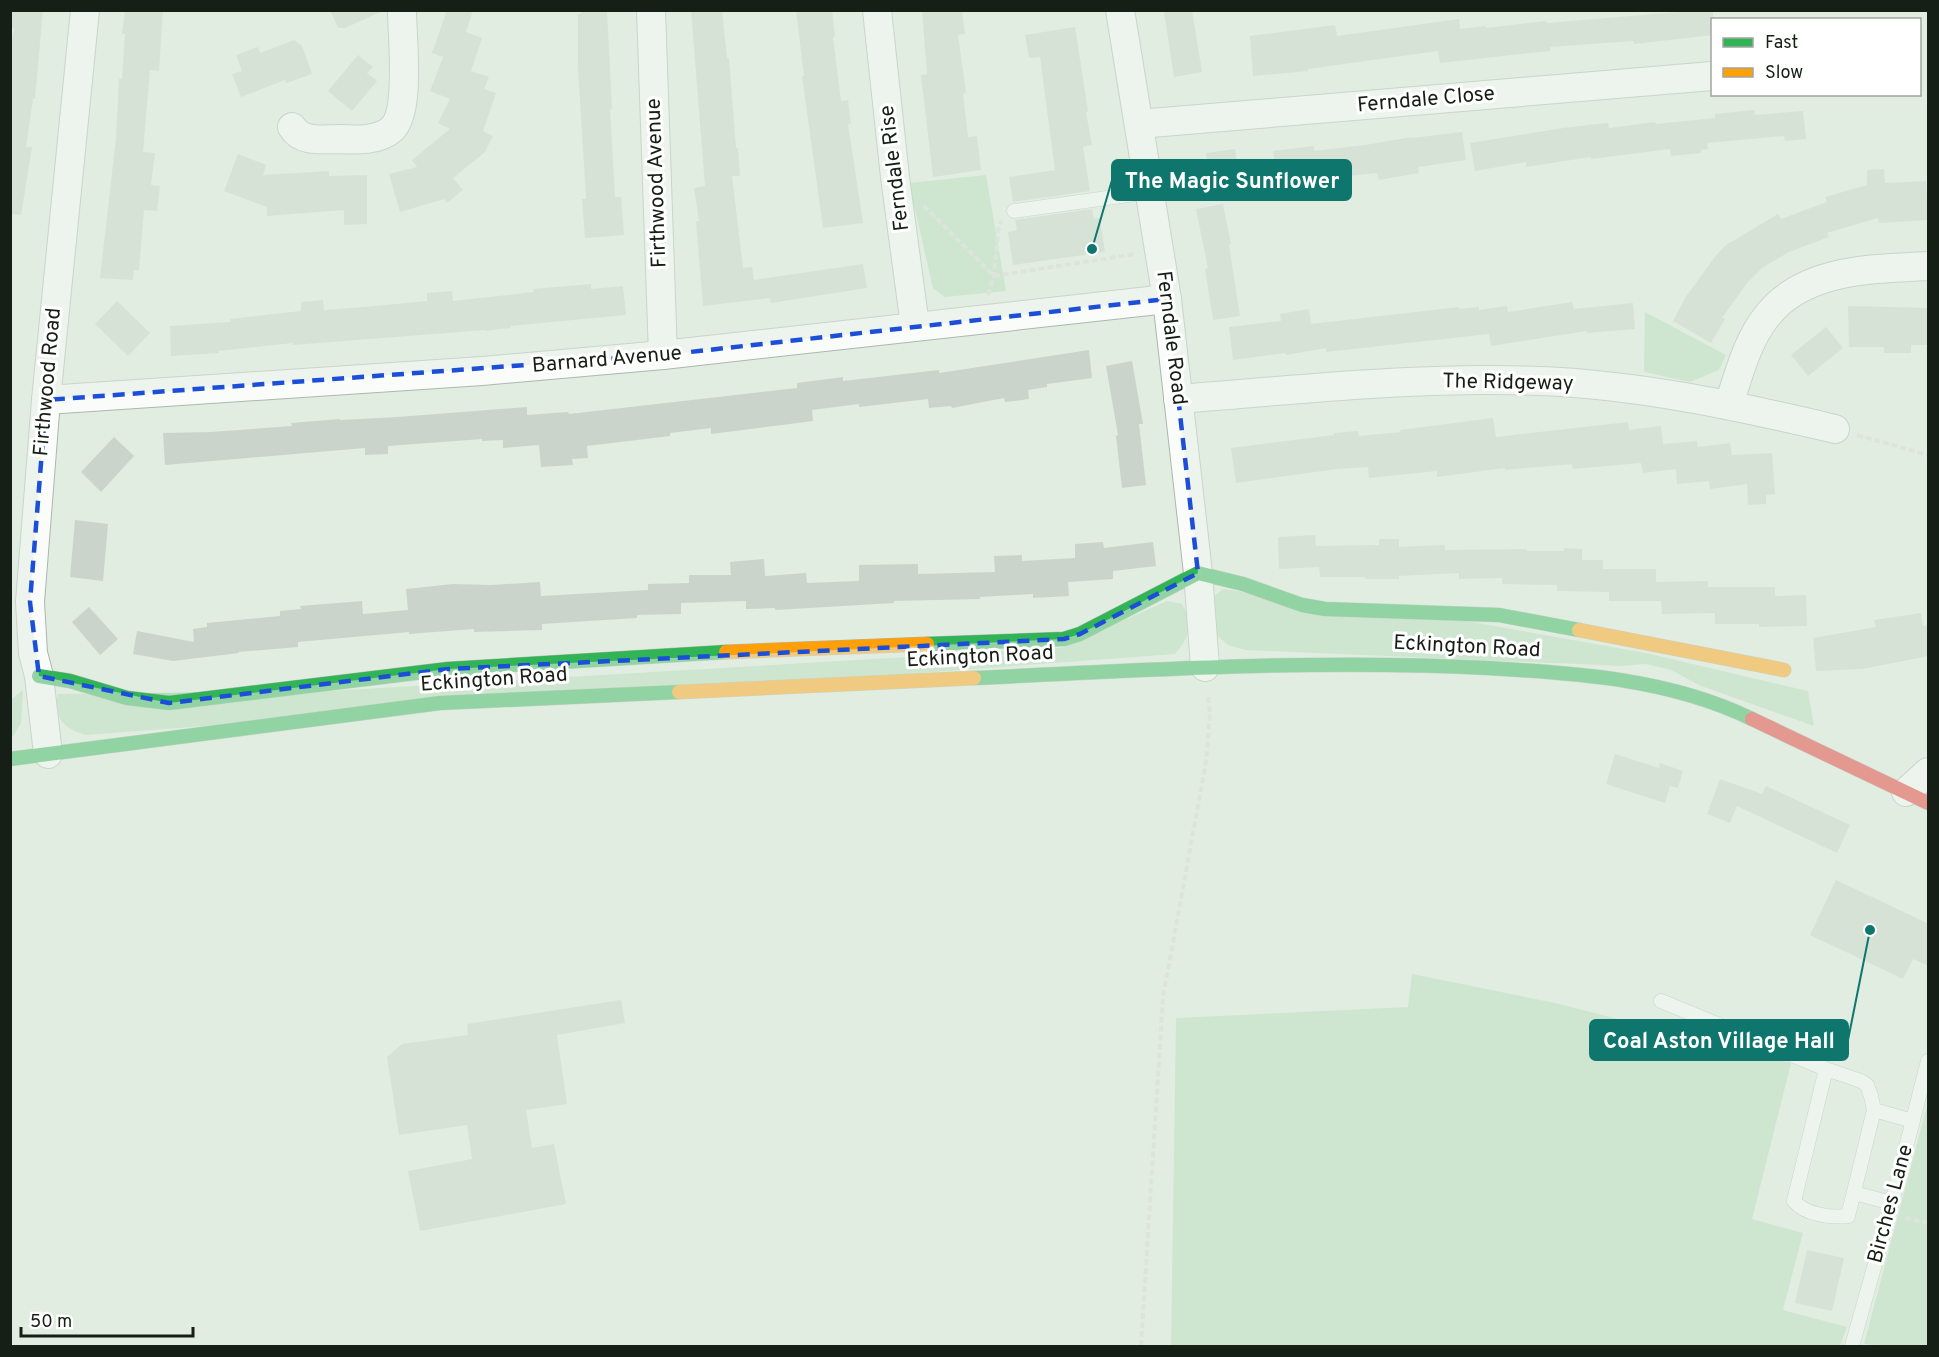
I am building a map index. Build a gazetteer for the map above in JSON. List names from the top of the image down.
{
  "streets": {
    "main road": ["Eckington Road"],
    "street": [
      "Ferndale Close",
      "Ferndale Rise",
      "Firthwood Avenue",
      "Ferndale Road",
      "Barnard Avenue",
      "Firthwood Road",
      "The Ridgeway"
    ],
    "lane": ["Birches Lane"]
  },
  "crossings": [
    ["Ferndale Close", "Ferndale Road"],
    ["Ferndale Rise", "Barnard Avenue"],
    ["Firthwood Avenue", "Barnard Avenue"],
    ["Ferndale Road", "Barnard Avenue"],
    ["Ferndale Road", "The Ridgeway"],
    ["Ferndale Road", "Eckington Road"],
    ["Barnard Avenue", "Firthwood Road"],
    ["Firthwood Road", "Eckington Road"]
  ],
  "places": ["The Magic Sunflower", "Coal Aston Village Hall"],
  "legend": ["Fast", "Slow"],
  "scale_bar": "50 m"
}
